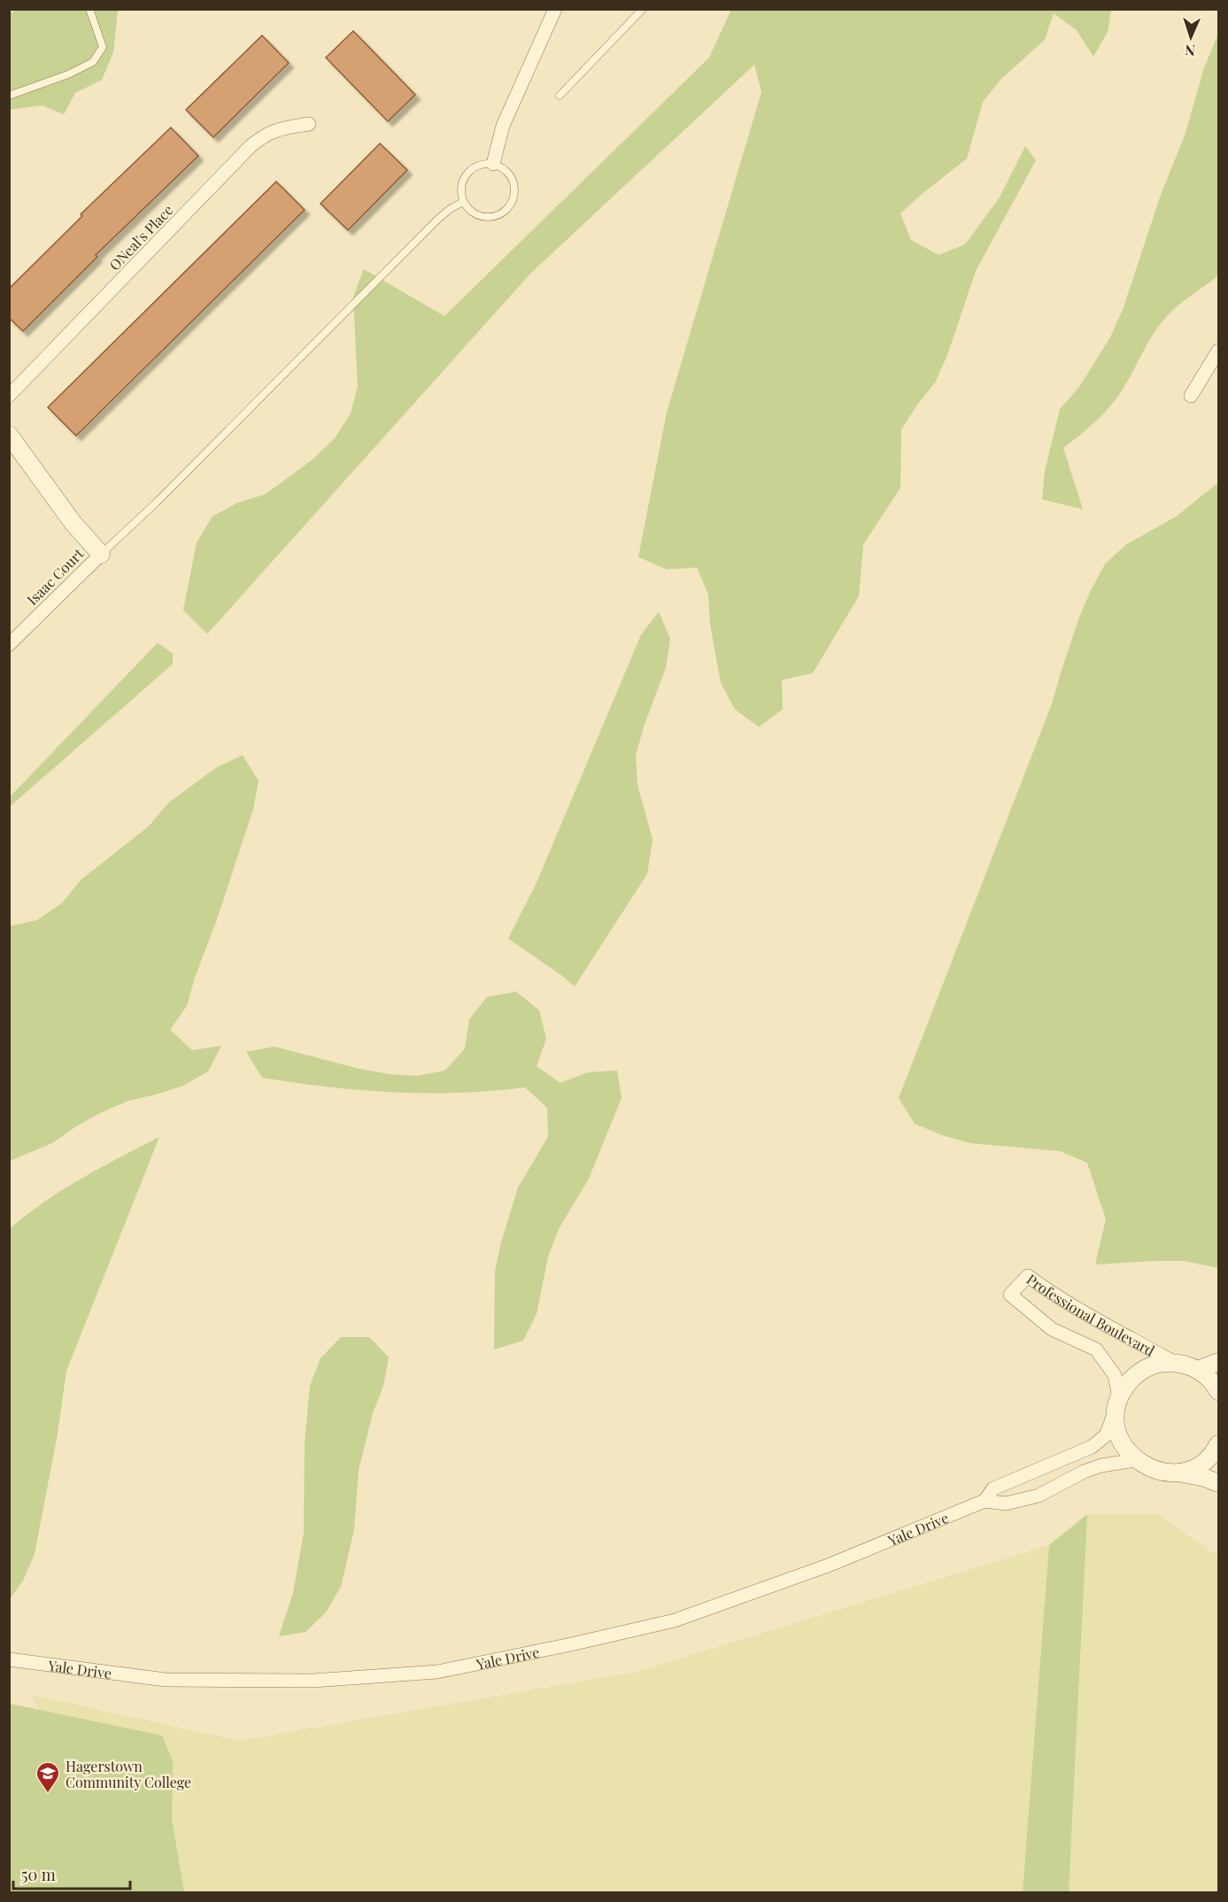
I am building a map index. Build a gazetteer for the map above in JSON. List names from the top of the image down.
{
  "streets": {
    "street": [
      "ONeal's Place",
      "Isaac Court",
      "Professional Boulevard",
      "Yale Drive"
    ]
  },
  "crossings": [
    ["Professional Boulevard", "Yale Drive"]
  ],
  "places": {
    "school or university": ["Hagerstown Community College"]
  },
  "scale_bar": "50 m",
  "north": "bottom"
}
